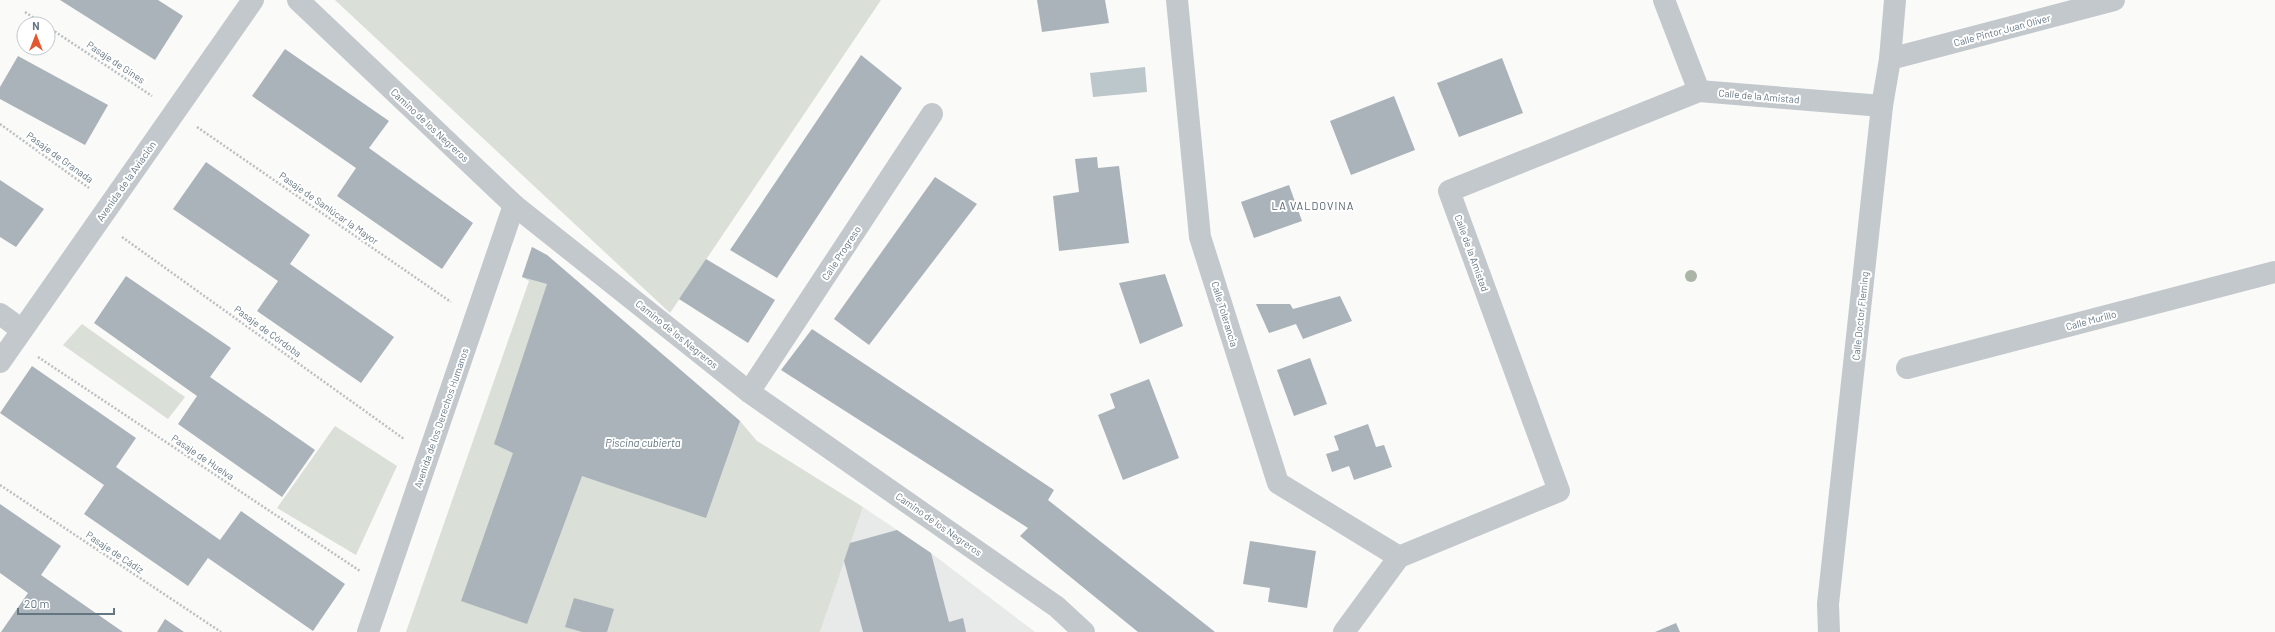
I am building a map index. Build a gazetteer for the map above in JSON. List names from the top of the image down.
{
  "streets": {
    "street": [
      "Calle Pintor Juan Oliver",
      "Calle de la Amistad",
      "Camino de los Negreros",
      "Avenida de la Aviación",
      "Calle Progreso",
      "Calle Tolerancia",
      "Calle Doctor Fleming",
      "Calle Murillo",
      "Avenida de los Derechos Humanos"
    ],
    "path": [
      "Pasaje de Gines",
      "Pasaje de Granada",
      "Pasaje de Sanlúcar la Mayor",
      "Pasaje de Córdoba",
      "Pasaje de Huelva",
      "Pasaje de Cádiz"
    ]
  },
  "crossings": [
    ["Calle Pintor Juan Oliver", "Calle Doctor Fleming"],
    ["Pasaje de Gines", "Avenida de la Aviación"],
    ["Pasaje de Gines", "Pasaje de Sanlúcar la Mayor"],
    ["Calle de la Amistad", "Calle Tolerancia"],
    ["Calle de la Amistad", "Calle Doctor Fleming"],
    ["Camino de los Negreros", "Calle Progreso"],
    ["Camino de los Negreros", "Avenida de los Derechos Humanos"],
    ["Pasaje de Granada", "Avenida de la Aviación"],
    ["Pasaje de Granada", "Pasaje de Córdoba"],
    ["Avenida de la Aviación", "Pasaje de Sanlúcar la Mayor"],
    ["Avenida de la Aviación", "Pasaje de Córdoba"],
    ["Avenida de la Aviación", "Pasaje de Huelva"],
    ["Pasaje de Sanlúcar la Mayor", "Avenida de los Derechos Humanos"],
    ["Pasaje de Córdoba", "Avenida de los Derechos Humanos"],
    ["Avenida de los Derechos Humanos", "Pasaje de Huelva"]
  ],
  "districts": ["LA VALDOVINA"],
  "water": ["Piscina cubierta"],
  "scale_bar": "20 m",
  "north": "top"
}
